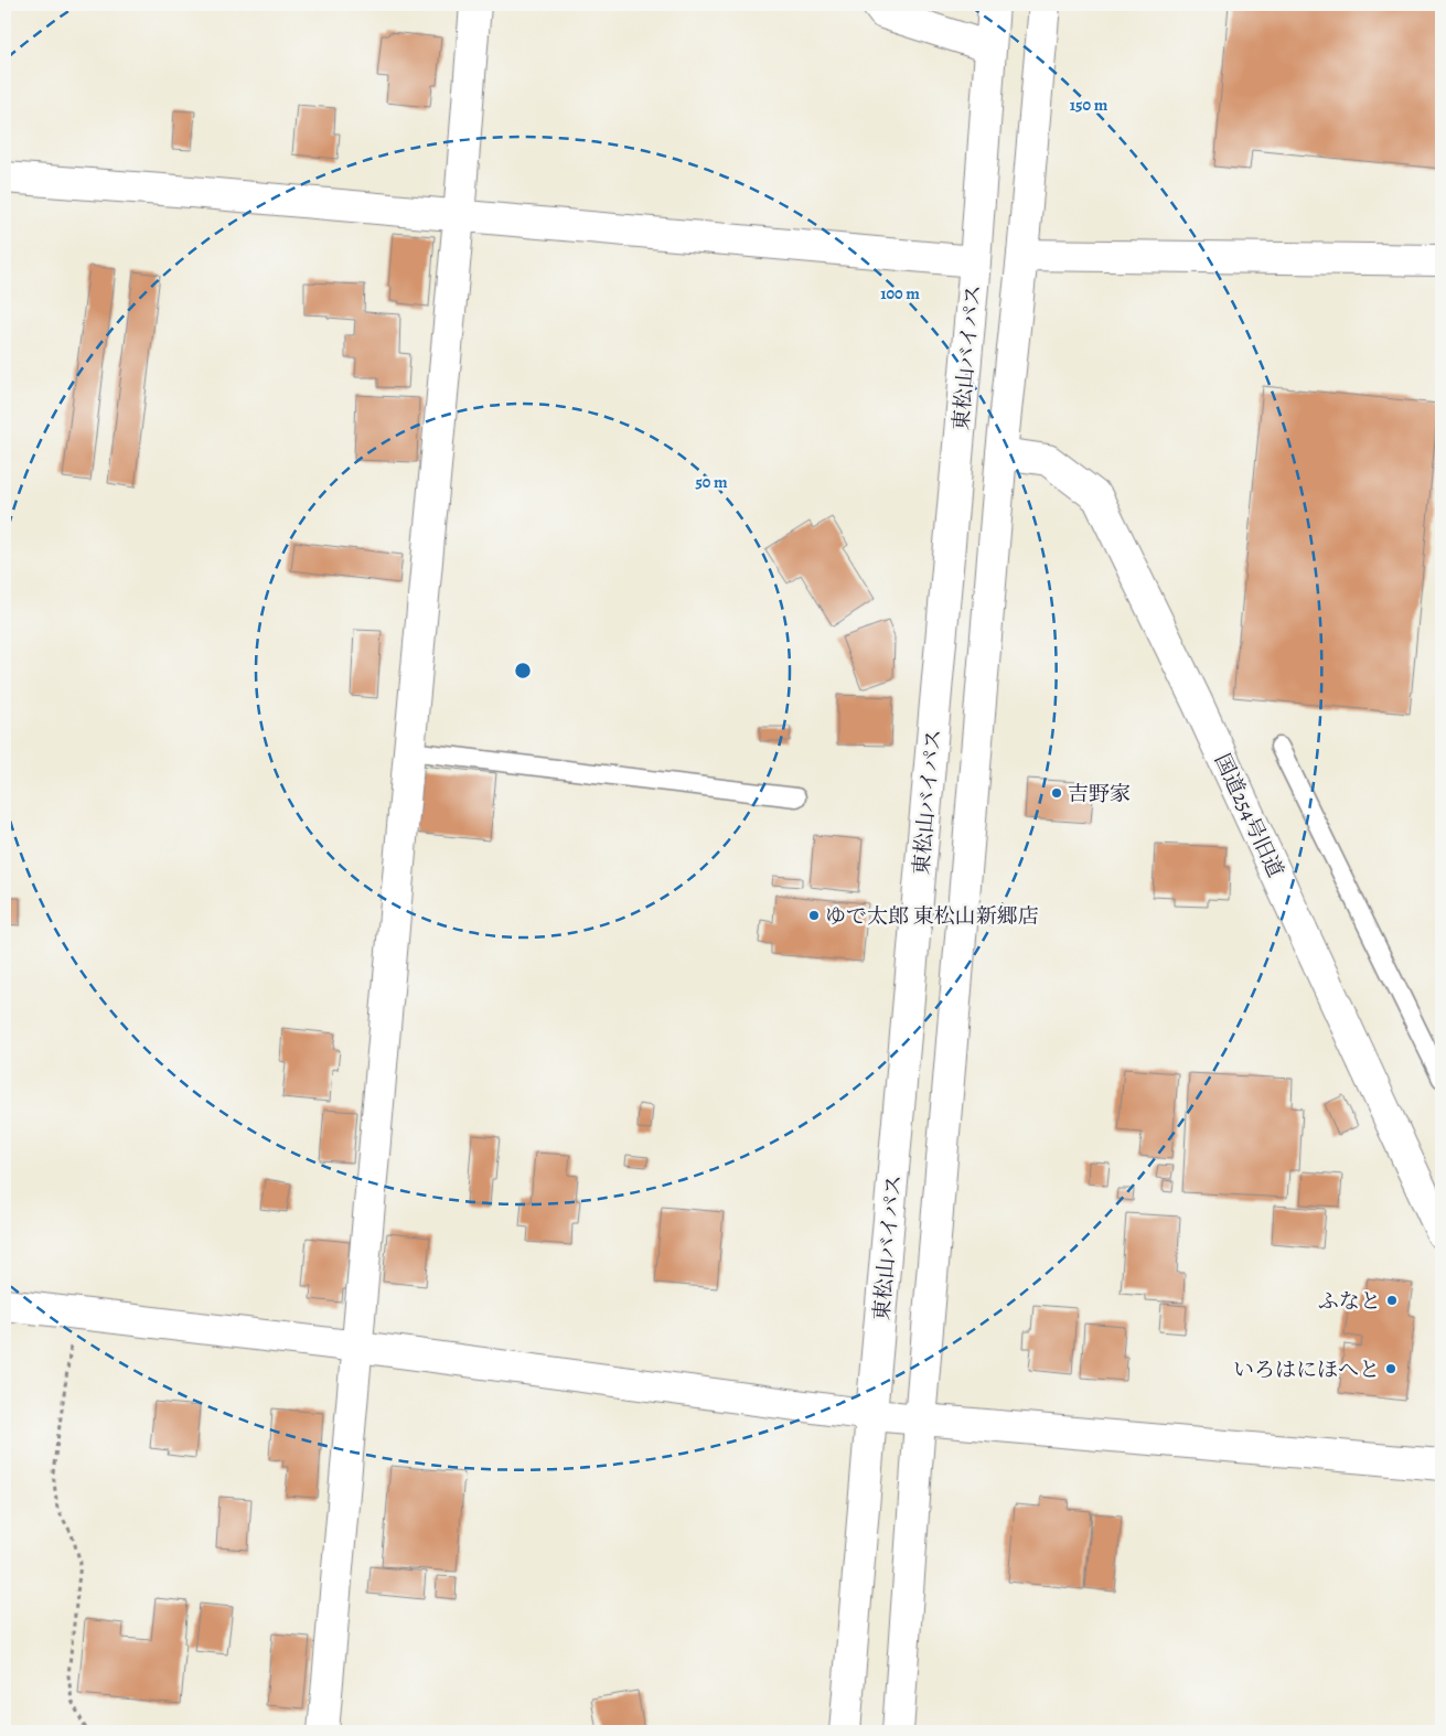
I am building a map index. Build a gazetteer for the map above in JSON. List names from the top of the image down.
{
  "streets": {
    "main road": ["東松山バイパス", "国道254号旧道"]
  },
  "places": [
    "吉野家",
    "ゆで太郎 東松山新郷店",
    "ふなと",
    "いろはにほへと"
  ],
  "rings": ["150 m", "100 m", "50 m"]
}
